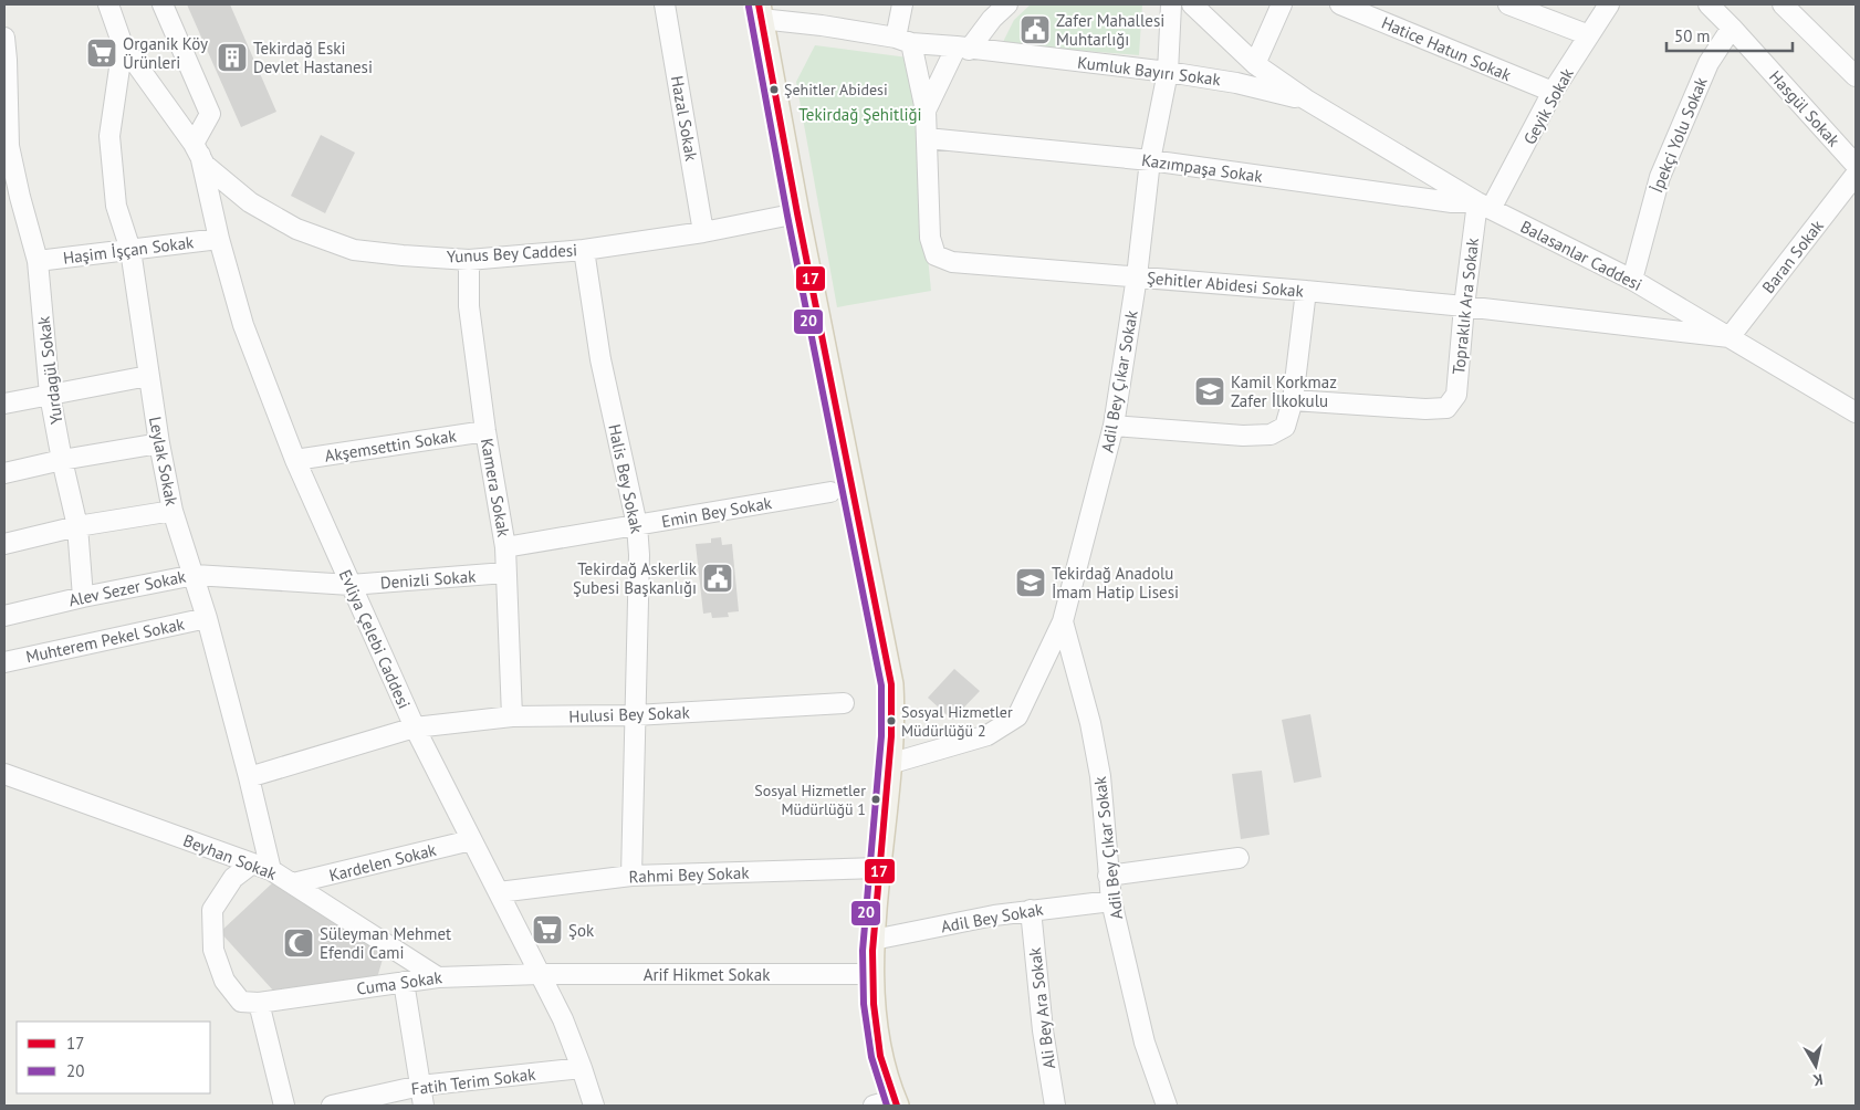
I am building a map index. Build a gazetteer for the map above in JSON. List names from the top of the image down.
{
  "streets": {
    "street": [
      "Hatice Hatun Sokak",
      "Kumluk Bayırı Sokak",
      "Geyik Sokak",
      "Hasgül Sokak",
      "Hazal Sokak",
      "İpekçi Yolu Sokak",
      "Kazımpaşa Sokak",
      "Haşim İşçan Sokak",
      "Yunus Bey Caddesi",
      "Balasanlar Caddesi",
      "Baran Sokak",
      "Şehitler Abidesi Sokak",
      "Topraklık Ara Sokak",
      "Yurdagül Sokak",
      "Adil Bey Çıkar Sokak",
      "Akşemsettin Sokak",
      "Leylak Sokak",
      "Halis Bey Sokak",
      "Kamera Sokak",
      "Emin Bey Sokak",
      "Denizli Sokak",
      "Alev Sezer Sokak",
      "Evliya Çelebi Caddesi",
      "Muhterem Pekel Sokak",
      "Hulusi Bey Sokak",
      "Beyhan Sokak",
      "Kardelen Sokak",
      "Rahmi Bey Sokak",
      "Adil Bey Sokak",
      "Arif Hikmet Sokak",
      "Cuma Sokak",
      "Ali Bey Ara Sokak",
      "Fatih Terim Sokak"
    ]
  },
  "crossings": [
    ["Hatice Hatun Sokak", "Geyik Sokak"],
    ["Kumluk Bayırı Sokak", "Balasanlar Caddesi"],
    ["Kumluk Bayırı Sokak", "Şehitler Abidesi Sokak"],
    ["Kumluk Bayırı Sokak", "Adil Bey Çıkar Sokak"],
    ["Geyik Sokak", "Kazımpaşa Sokak"],
    ["Geyik Sokak", "Balasanlar Caddesi"],
    ["Geyik Sokak", "Topraklık Ara Sokak"],
    ["Hasgül Sokak", "İpekçi Yolu Sokak"],
    ["Hazal Sokak", "Yunus Bey Caddesi"],
    ["İpekçi Yolu Sokak", "Balasanlar Caddesi"],
    ["Kazımpaşa Sokak", "Balasanlar Caddesi"],
    ["Kazımpaşa Sokak", "Şehitler Abidesi Sokak"],
    ["Kazımpaşa Sokak", "Topraklık Ara Sokak"],
    ["Kazımpaşa Sokak", "Adil Bey Çıkar Sokak"],
    ["Haşim İşçan Sokak", "Yurdagül Sokak"],
    ["Haşim İşçan Sokak", "Leylak Sokak"],
    ["Haşim İşçan Sokak", "Evliya Çelebi Caddesi"],
    ["Yunus Bey Caddesi", "Leylak Sokak"],
    ["Yunus Bey Caddesi", "Halis Bey Sokak"],
    ["Yunus Bey Caddesi", "Kamera Sokak"],
    ["Yunus Bey Caddesi", "Evliya Çelebi Caddesi"],
    ["Balasanlar Caddesi", "Baran Sokak"],
    ["Balasanlar Caddesi", "Şehitler Abidesi Sokak"],
    ["Balasanlar Caddesi", "Topraklık Ara Sokak"],
    ["Baran Sokak", "Şehitler Abidesi Sokak"],
    ["Şehitler Abidesi Sokak", "Topraklık Ara Sokak"],
    ["Şehitler Abidesi Sokak", "Adil Bey Çıkar Sokak"],
    ["Yurdagül Sokak", "Alev Sezer Sokak"],
    ["Adil Bey Çıkar Sokak", "Adil Bey Sokak"],
    ["Akşemsettin Sokak", "Kamera Sokak"],
    ["Akşemsettin Sokak", "Evliya Çelebi Caddesi"],
    ["Leylak Sokak", "Alev Sezer Sokak"],
    ["Leylak Sokak", "Muhterem Pekel Sokak"],
    ["Leylak Sokak", "Hulusi Bey Sokak"],
    ["Leylak Sokak", "Beyhan Sokak"],
    ["Halis Bey Sokak", "Emin Bey Sokak"],
    ["Halis Bey Sokak", "Hulusi Bey Sokak"],
    ["Halis Bey Sokak", "Rahmi Bey Sokak"],
    ["Kamera Sokak", "Emin Bey Sokak"],
    ["Kamera Sokak", "Denizli Sokak"],
    ["Kamera Sokak", "Hulusi Bey Sokak"],
    ["Denizli Sokak", "Alev Sezer Sokak"],
    ["Denizli Sokak", "Evliya Çelebi Caddesi"],
    ["Alev Sezer Sokak", "Evliya Çelebi Caddesi"],
    ["Evliya Çelebi Caddesi", "Hulusi Bey Sokak"],
    ["Evliya Çelebi Caddesi", "Kardelen Sokak"],
    ["Evliya Çelebi Caddesi", "Rahmi Bey Sokak"],
    ["Evliya Çelebi Caddesi", "Arif Hikmet Sokak"],
    ["Evliya Çelebi Caddesi", "Cuma Sokak"],
    ["Evliya Çelebi Caddesi", "Fatih Terim Sokak"],
    ["Beyhan Sokak", "Kardelen Sokak"],
    ["Beyhan Sokak", "Cuma Sokak"],
    ["Adil Bey Sokak", "Ali Bey Ara Sokak"],
    ["Arif Hikmet Sokak", "Cuma Sokak"]
  ],
  "parks": ["Tekirdağ Şehitliği"],
  "places": {
    "public building": ["Zafer Mahallesi Muhtarlığı", "Tekirdağ Askerlik Şubesi Başkanlığı"],
    "supermarket": ["Organik Köy Ürünleri", "Şok"],
    "building": ["Tekirdağ Eski Devlet Hastanesi"],
    "other": ["Şehitler Abidesi", "Sosyal Hizmetler Müdürlüğü 2", "Sosyal Hizmetler Müdürlüğü 1"],
    "school or university": ["Kamil Korkmaz Zafer İlkokulu", "Tekirdağ Anadolu İmam Hatip Lisesi"],
    "mosque": ["Süleyman Mehmet Efendi Cami"]
  },
  "lines": ["transit line 17", "transit line 20"],
  "legend": ["17", "20"],
  "scale_bar": "50 m",
  "north": "bottom"
}
